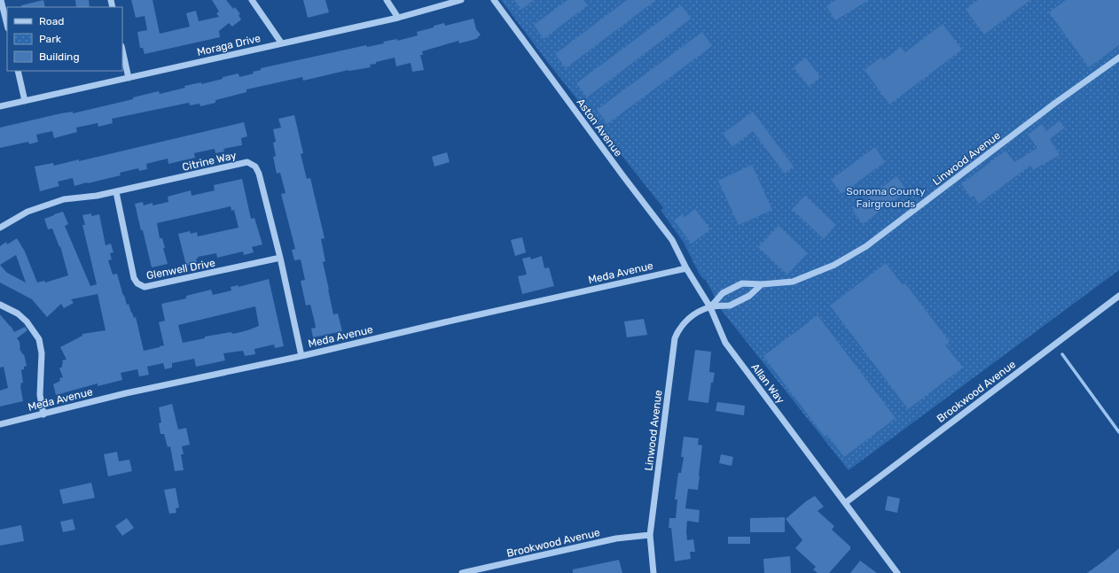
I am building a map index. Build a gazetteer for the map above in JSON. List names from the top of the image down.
{
  "streets": {
    "street": [
      "Moraga Drive",
      "Aston Avenue",
      "Linwood Avenue",
      "Citrine Way",
      "Glenwell Drive",
      "Meda Avenue",
      "Allan Way",
      "Brookwood Avenue"
    ]
  },
  "crossings": [
    ["Aston Avenue", "Meda Avenue"],
    ["Aston Avenue", "Allan Way"],
    ["Linwood Avenue", "Allan Way"],
    ["Linwood Avenue", "Brookwood Avenue"],
    ["Citrine Way", "Glenwell Drive"],
    ["Citrine Way", "Meda Avenue"],
    ["Meda Avenue", "Allan Way"],
    ["Allan Way", "Brookwood Avenue"]
  ],
  "parks": ["Sonoma County Fairgrounds"],
  "legend": ["Road", "Park", "Building"]
}
